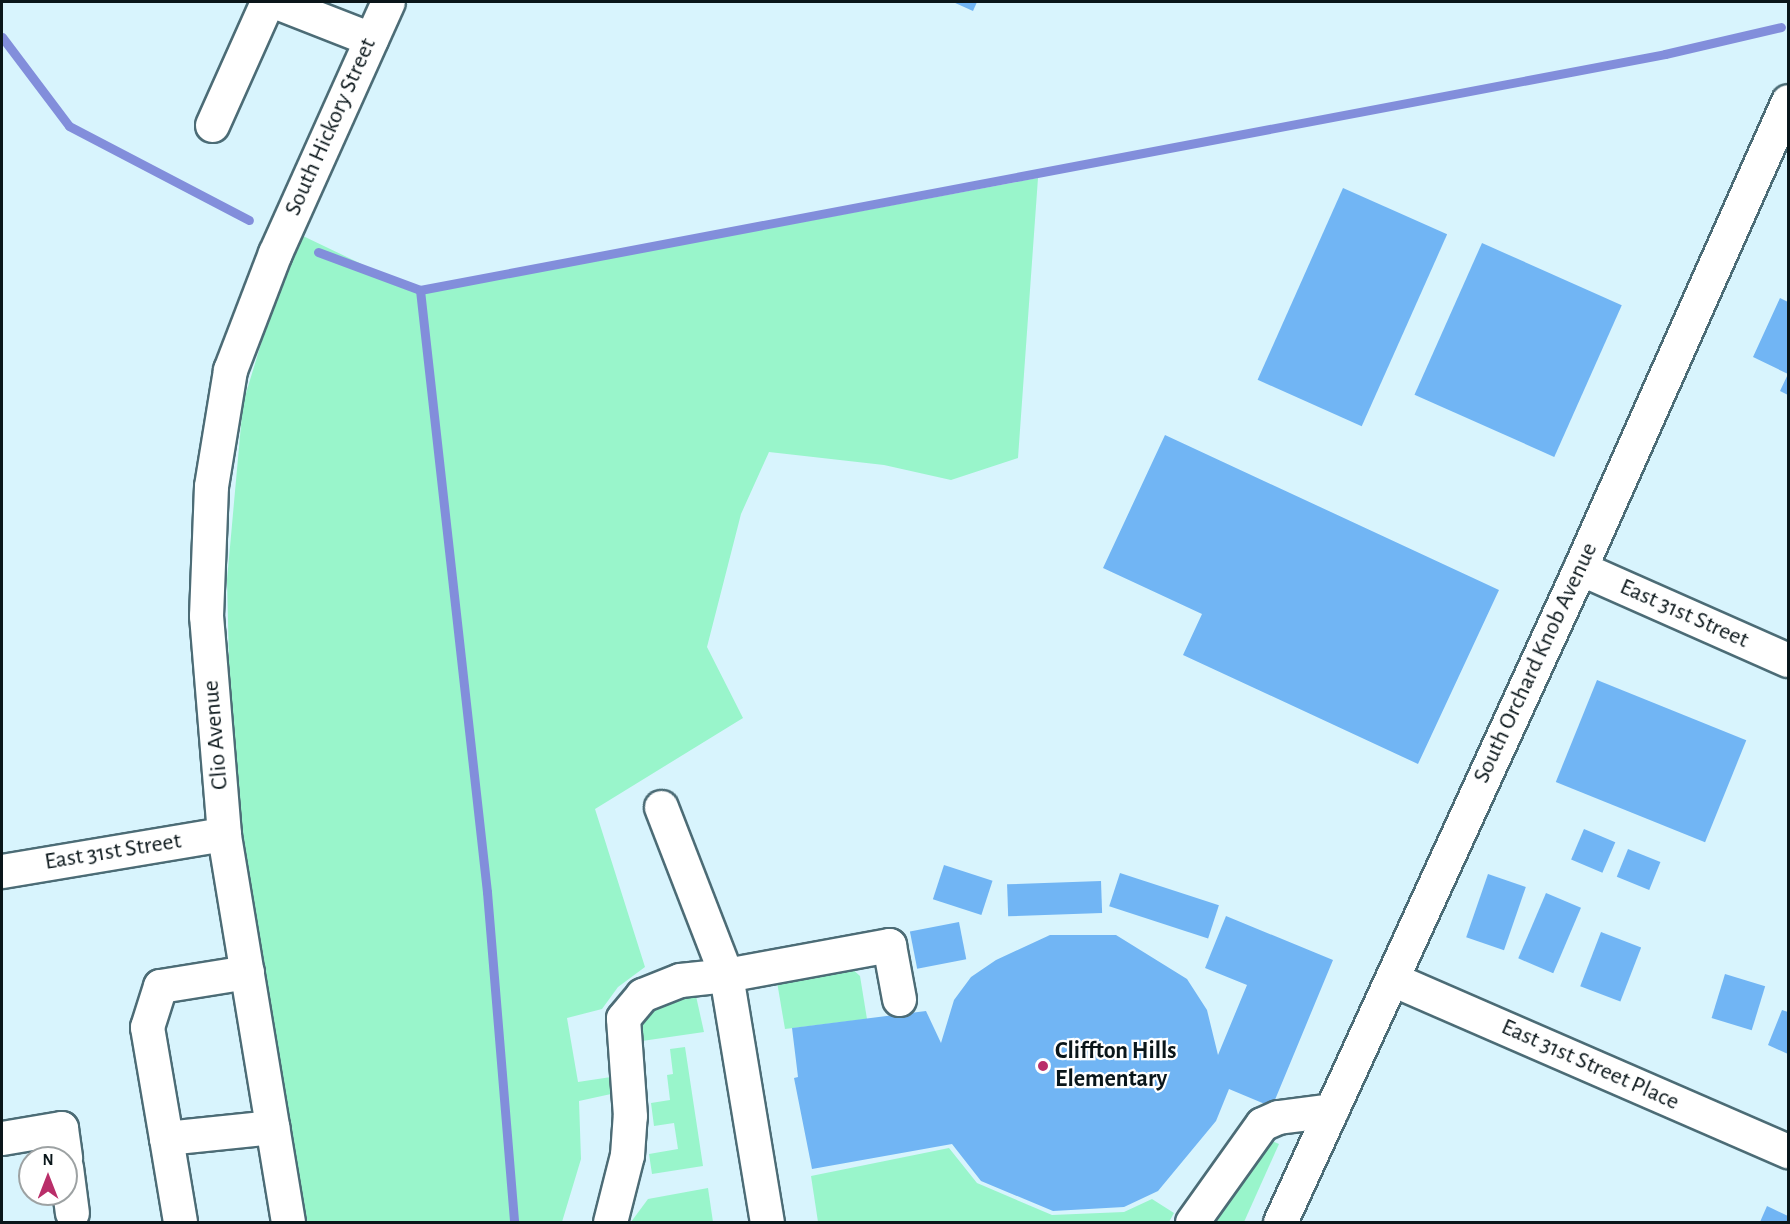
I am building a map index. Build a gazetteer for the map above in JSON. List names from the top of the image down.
{
  "streets": {
    "street": [
      "South Hickory Street",
      "East 31st Street",
      "South Orchard Knob Avenue",
      "Clio Avenue",
      "East 31st Street Place"
    ]
  },
  "crossings": [
    ["South Hickory Street", "Clio Avenue"],
    ["East 31st Street", "South Orchard Knob Avenue"],
    ["East 31st Street", "Clio Avenue"],
    ["South Orchard Knob Avenue", "East 31st Street Place"]
  ],
  "places": ["Cliffton Hills Elementary"],
  "north": "top"
}
